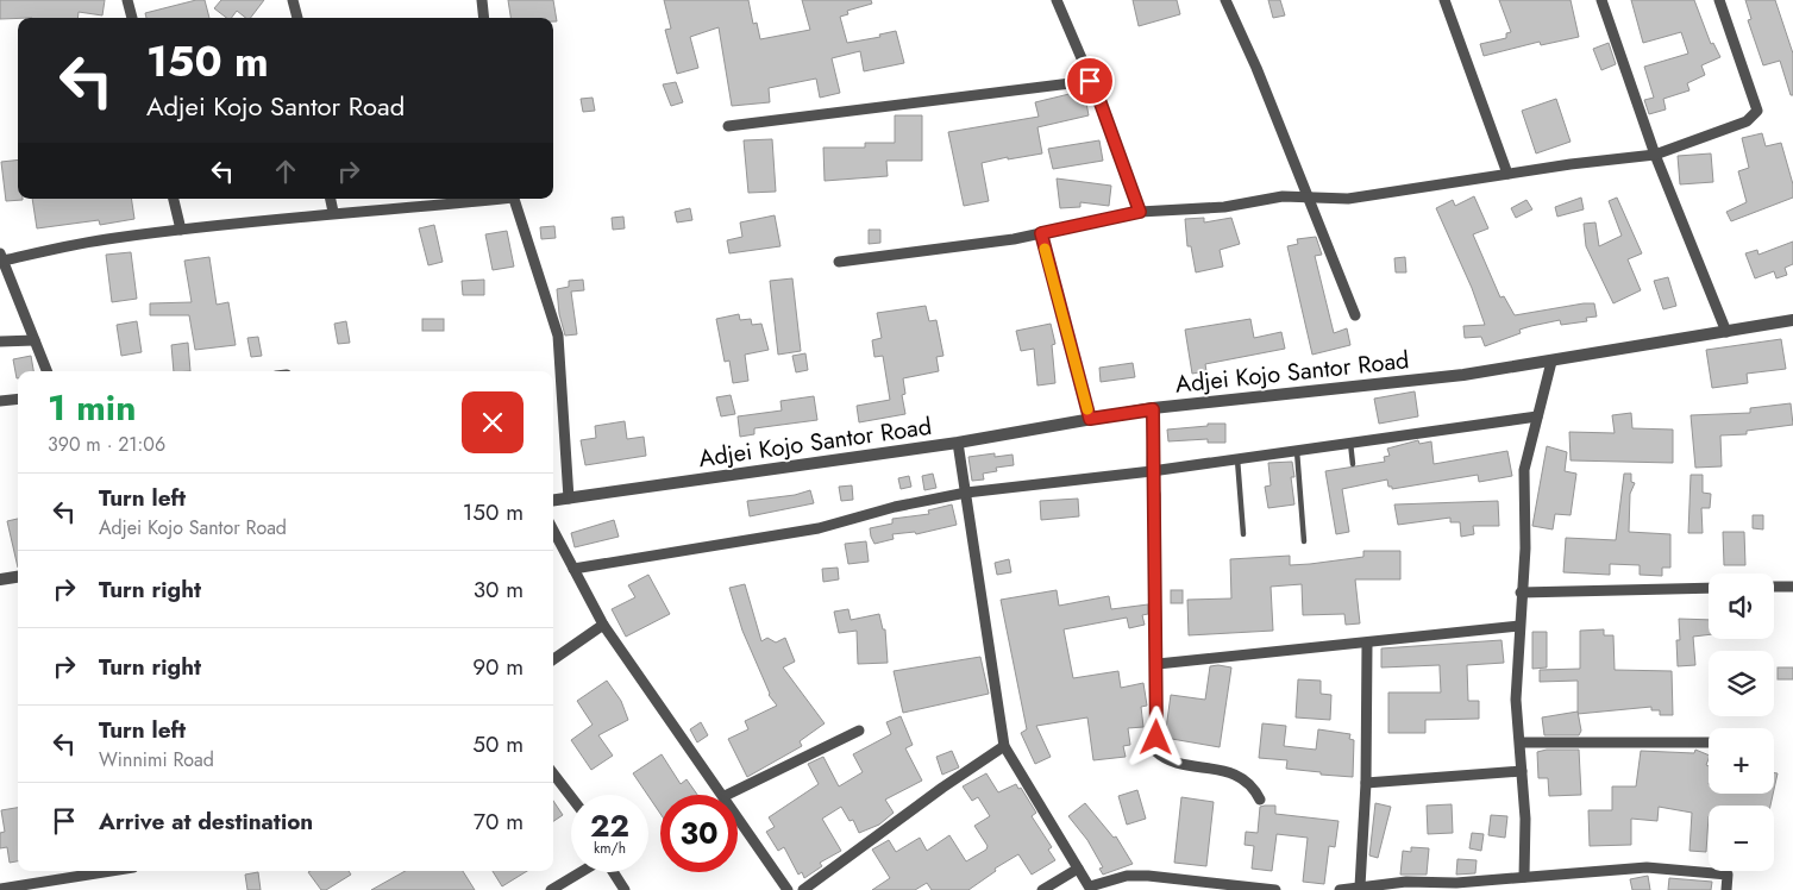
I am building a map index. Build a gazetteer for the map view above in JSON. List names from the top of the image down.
{
  "streets": {
    "street": ["Adjei Kojo Santor Road"]
  },
  "page": {
    "turn": ["150 m", "Adjei Kojo Santor Road"],
    "heading": ["1 min", "390 m · 21:06"],
    "list": [
      {
        "name": "Turn left",
        "note": "Adjei Kojo Santor Road",
        "value": "150 m"
      },
      {
        "name": "Turn right",
        "value": "30 m"
      },
      {
        "name": "Turn right",
        "value": "90 m"
      },
      {
        "name": "Turn left",
        "note": "Winnimi Road",
        "value": "50 m"
      },
      {
        "name": "Arrive at destination",
        "value": "70 m"
      }
    ],
    "map_buttons": ["+", "−"],
    "speed": "22 km/h",
    "limit": "30"
  }
}
